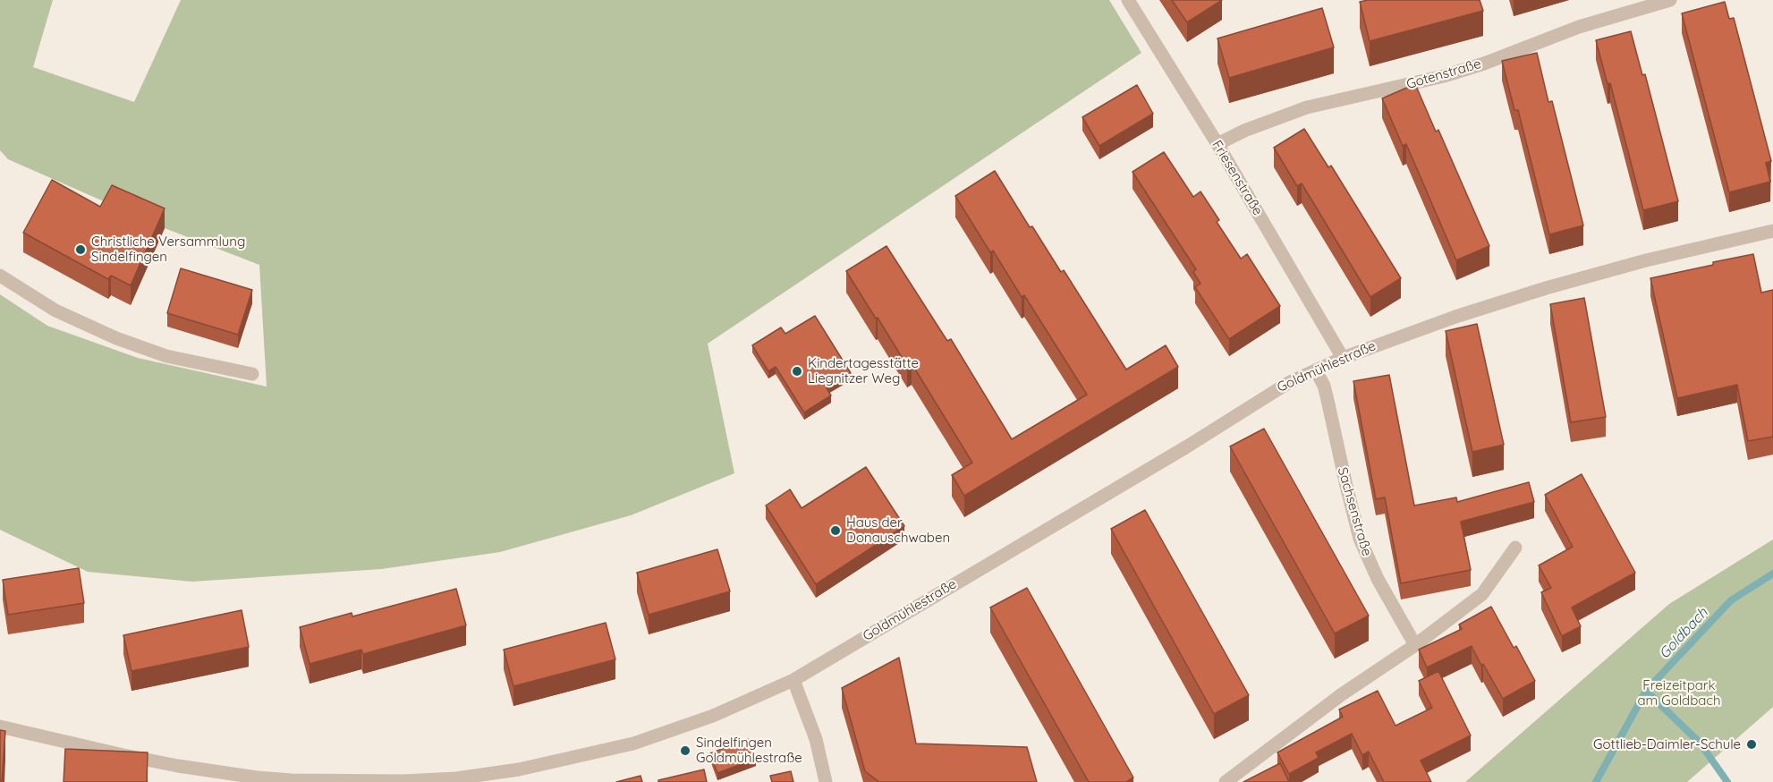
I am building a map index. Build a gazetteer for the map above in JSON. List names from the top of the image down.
{
  "streets": {
    "street": [
      "Gotenstraße",
      "Friesenstraße",
      "Goldmühlestraße",
      "Sachsenstraße"
    ]
  },
  "crossings": [
    ["Gotenstraße", "Friesenstraße"],
    ["Friesenstraße", "Goldmühlestraße"],
    ["Goldmühlestraße", "Sachsenstraße"]
  ],
  "water": ["Goldbach"],
  "parks": ["Freizeitpark am Goldbach"],
  "places": [
    "Christliche Versammlung Sindelfingen",
    "Kindertagesstätte Liegnitzer Weg",
    "Haus der Donauschwaben",
    "Gottlieb-Daimler-Schule",
    "Sindelfingen Goldmühlestraße"
  ]
}
